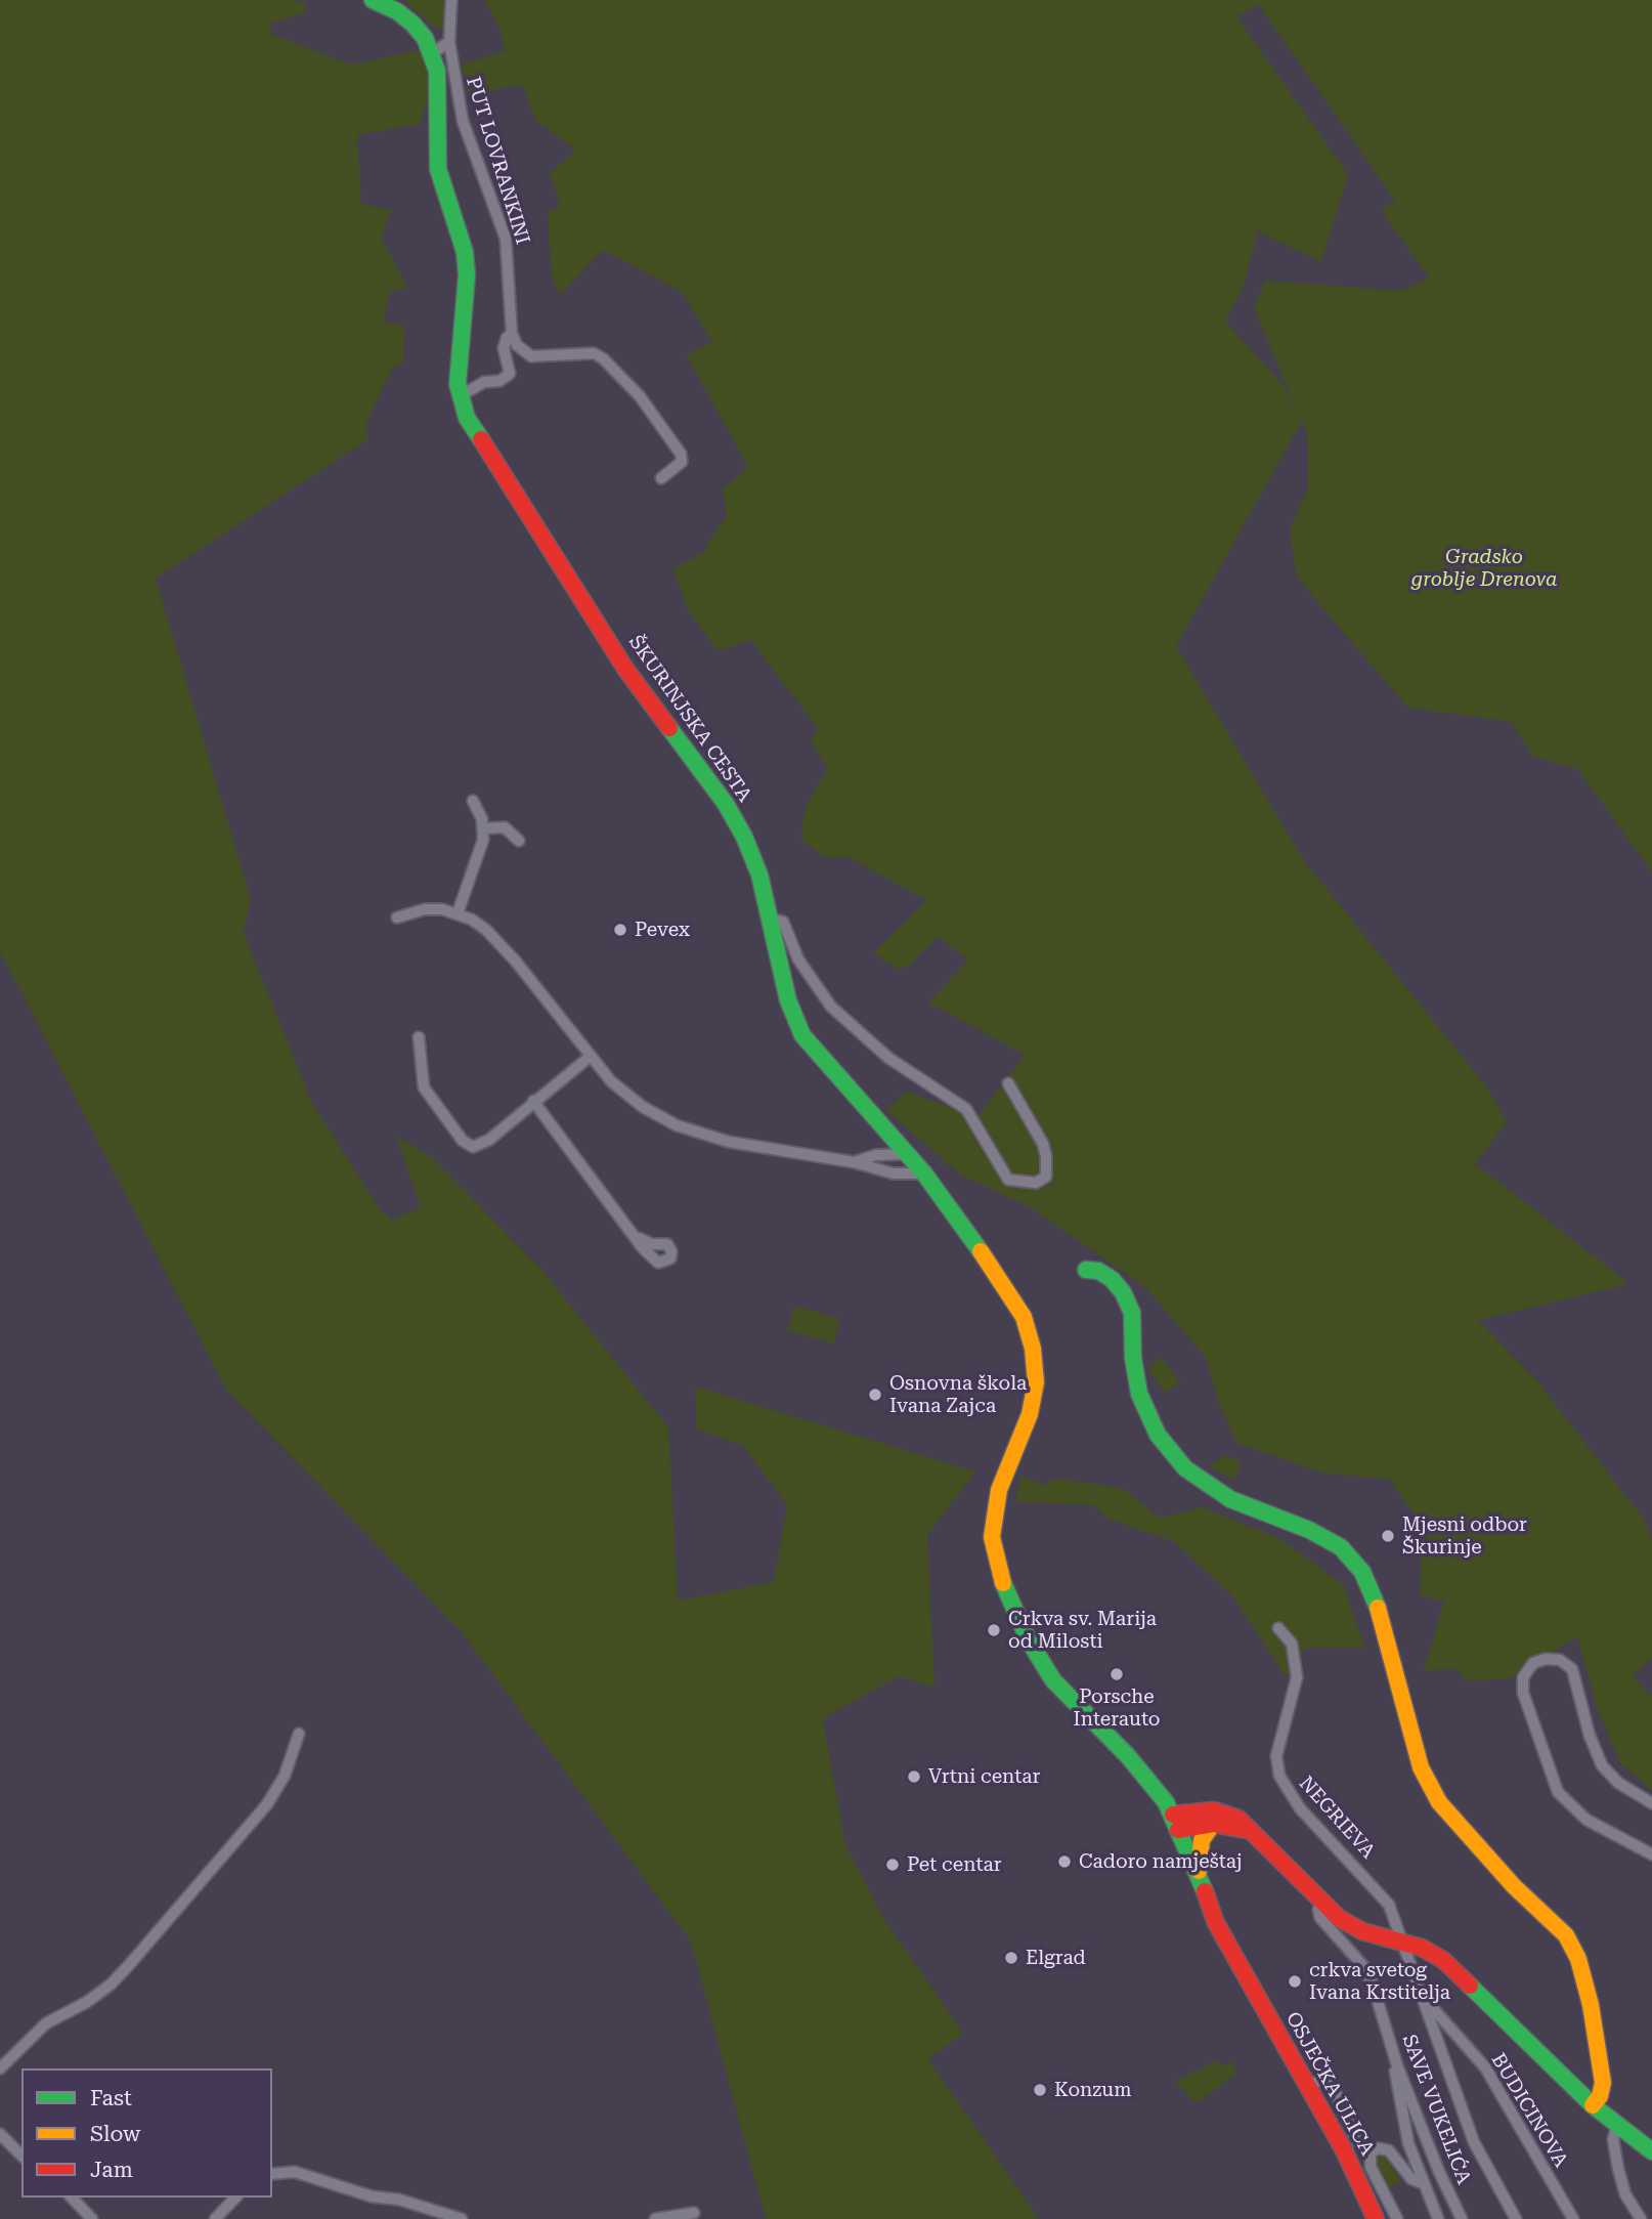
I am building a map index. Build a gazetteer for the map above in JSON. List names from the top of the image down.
{
  "streets": {
    "street": [
      "PUT LOVRANKINI",
      "ŠKURINJSKA CESTA",
      "NEGRIEVA",
      "OSJEČKA ULICA",
      "SAVE VUKELIĆA",
      "BUDICINOVA"
    ]
  },
  "crossings": [
    ["PUT LOVRANKINI", "ŠKURINJSKA CESTA"],
    ["ŠKURINJSKA CESTA", "OSJEČKA ULICA"],
    ["NEGRIEVA", "BUDICINOVA"]
  ],
  "parks": ["Gradsko groblje Drenova"],
  "places": [
    "Pevex",
    "Osnovna škola Ivana Zajca",
    "Mjesni odbor Škurinje",
    "Crkva sv. Marija od Milosti",
    "Porsche Interauto",
    "Vrtni centar",
    "Cadoro namještaj",
    "Pet centar",
    "Elgrad",
    "crkva svetog Ivana Krstitelja",
    "Konzum"
  ],
  "legend": ["Fast", "Slow", "Jam"]
}
